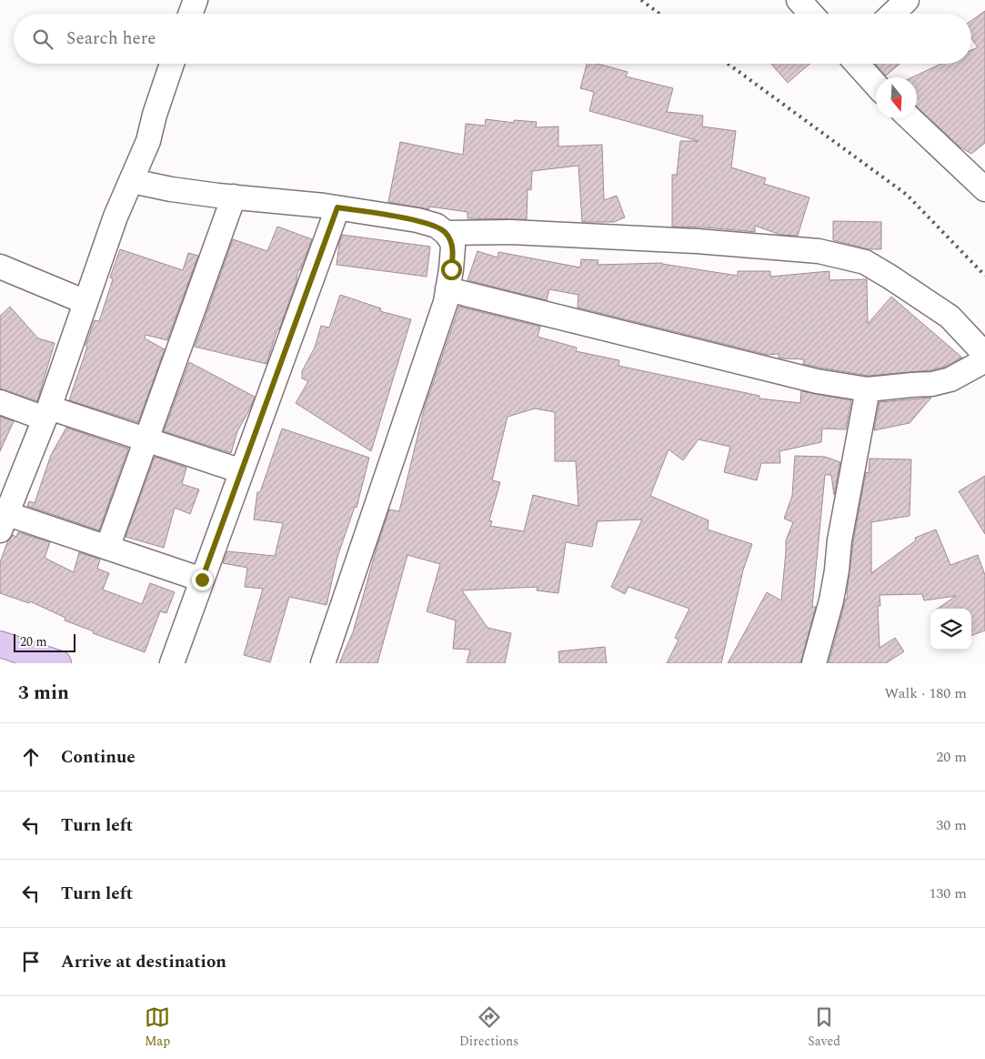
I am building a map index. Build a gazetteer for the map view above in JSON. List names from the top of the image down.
{
  "scale_bar": "20 m",
  "north": "bottom",
  "page": {
    "search": "Search here",
    "scale": "20 m",
    "heading": ["3 min", "Walk · 180 m"],
    "list": [
      ["Continue", "20 m"],
      ["Turn left", "30 m"],
      ["Turn left", "130 m"],
      "Arrive at destination"
    ],
    "nav": ["Map", "Directions", "Saved"]
  }
}
